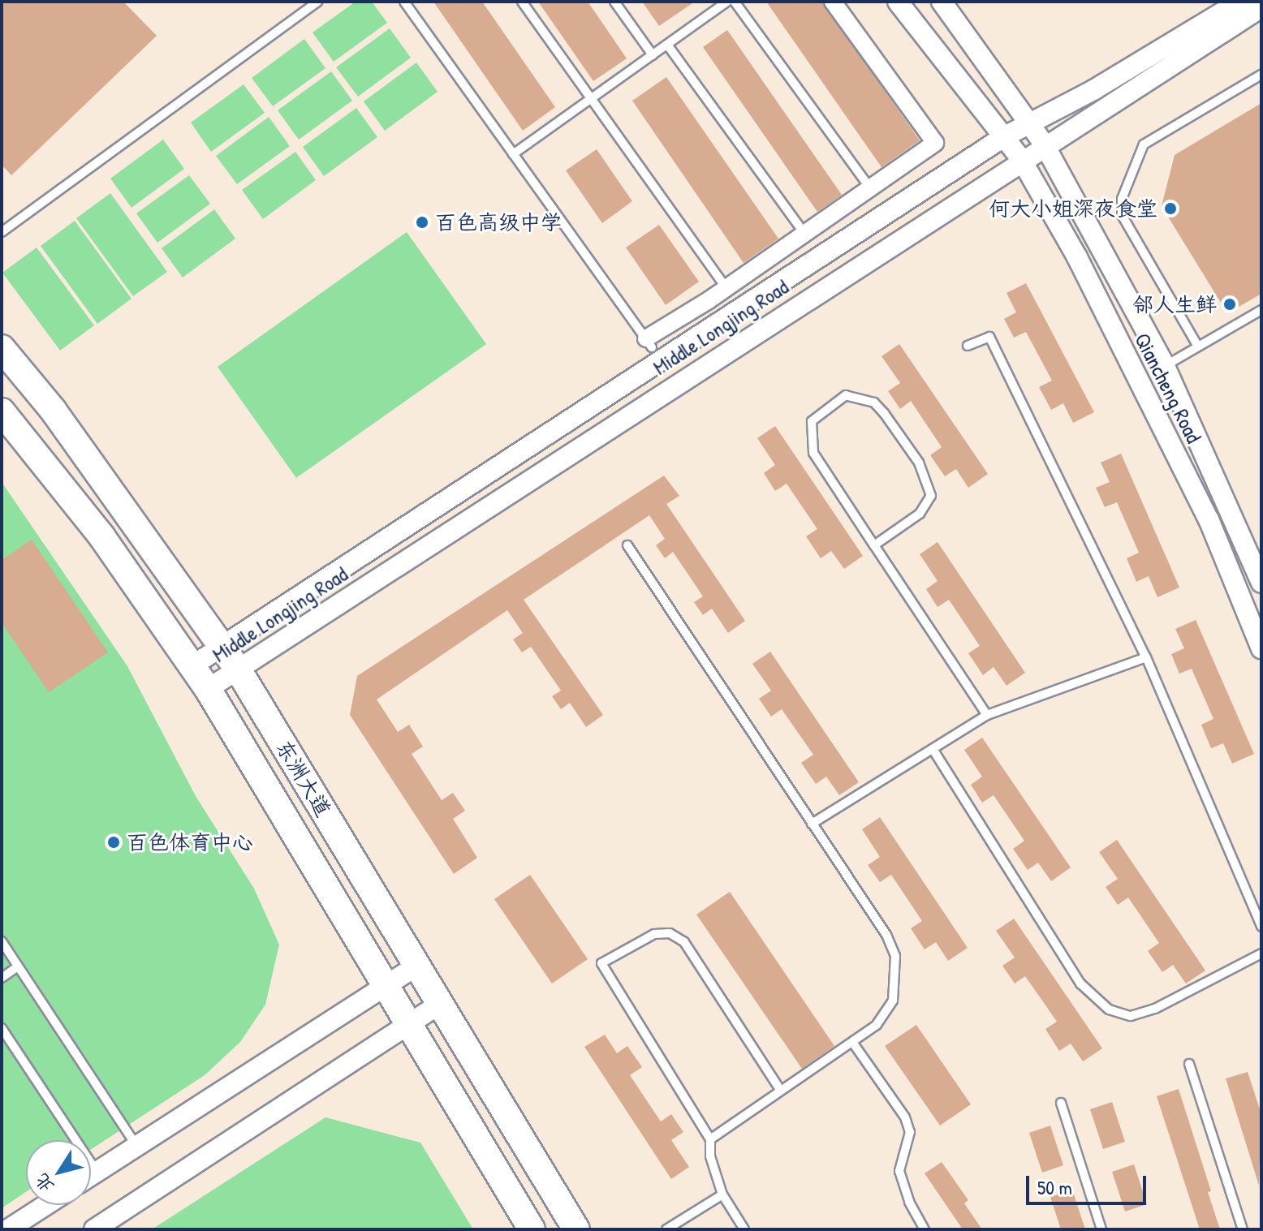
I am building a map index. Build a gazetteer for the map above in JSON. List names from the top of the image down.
{
  "streets": {
    "main road": ["东洲大道"],
    "street": ["Middle Longjing Road", "Qiancheng Road"]
  },
  "crossings": [
    ["Middle Longjing Road", "Qiancheng Road"],
    ["Middle Longjing Road", "东洲大道"]
  ],
  "places": [
    "何大小姐深夜食堂",
    "百色高级中学",
    "邻人生鲜",
    "百色体育中心"
  ],
  "scale_bar": "50 m",
  "north": "bottom left"
}
